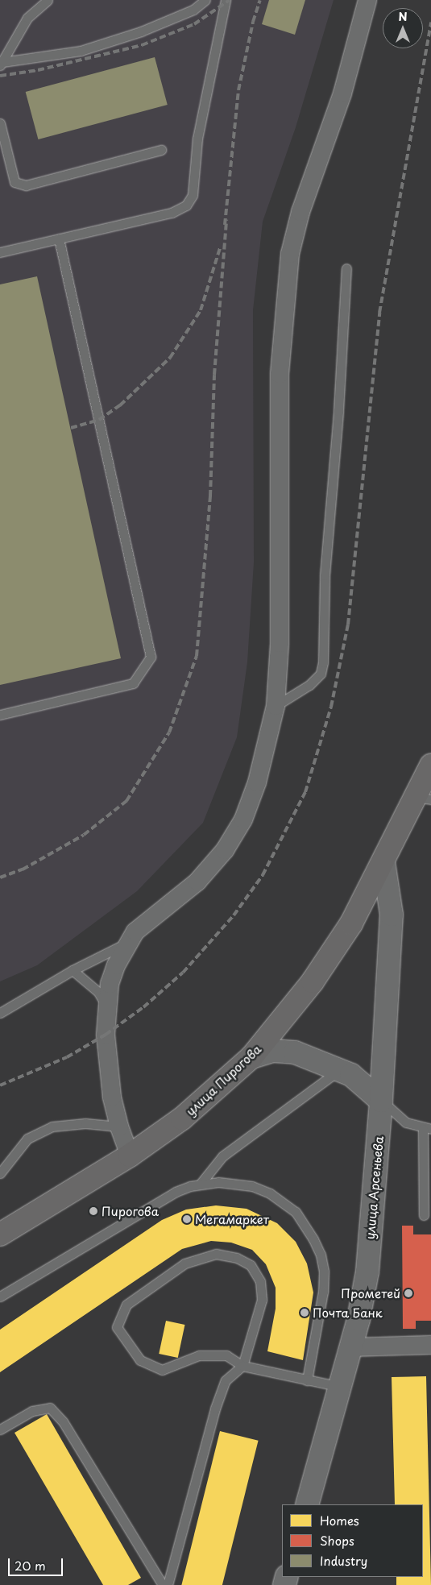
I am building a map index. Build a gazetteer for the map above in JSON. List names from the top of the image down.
{
  "streets": {
    "main road": ["улица Пирогова", "улица Арсеньева"]
  },
  "crossings": [
    ["улица Пирогова", "улица Арсеньева"]
  ],
  "places": [
    "Пирогова",
    "Мегамаркет",
    "Прометей",
    "Почта Банк"
  ],
  "legend": ["Homes", "Shops", "Industry"],
  "scale_bar": "20 m",
  "north": "top"
}
